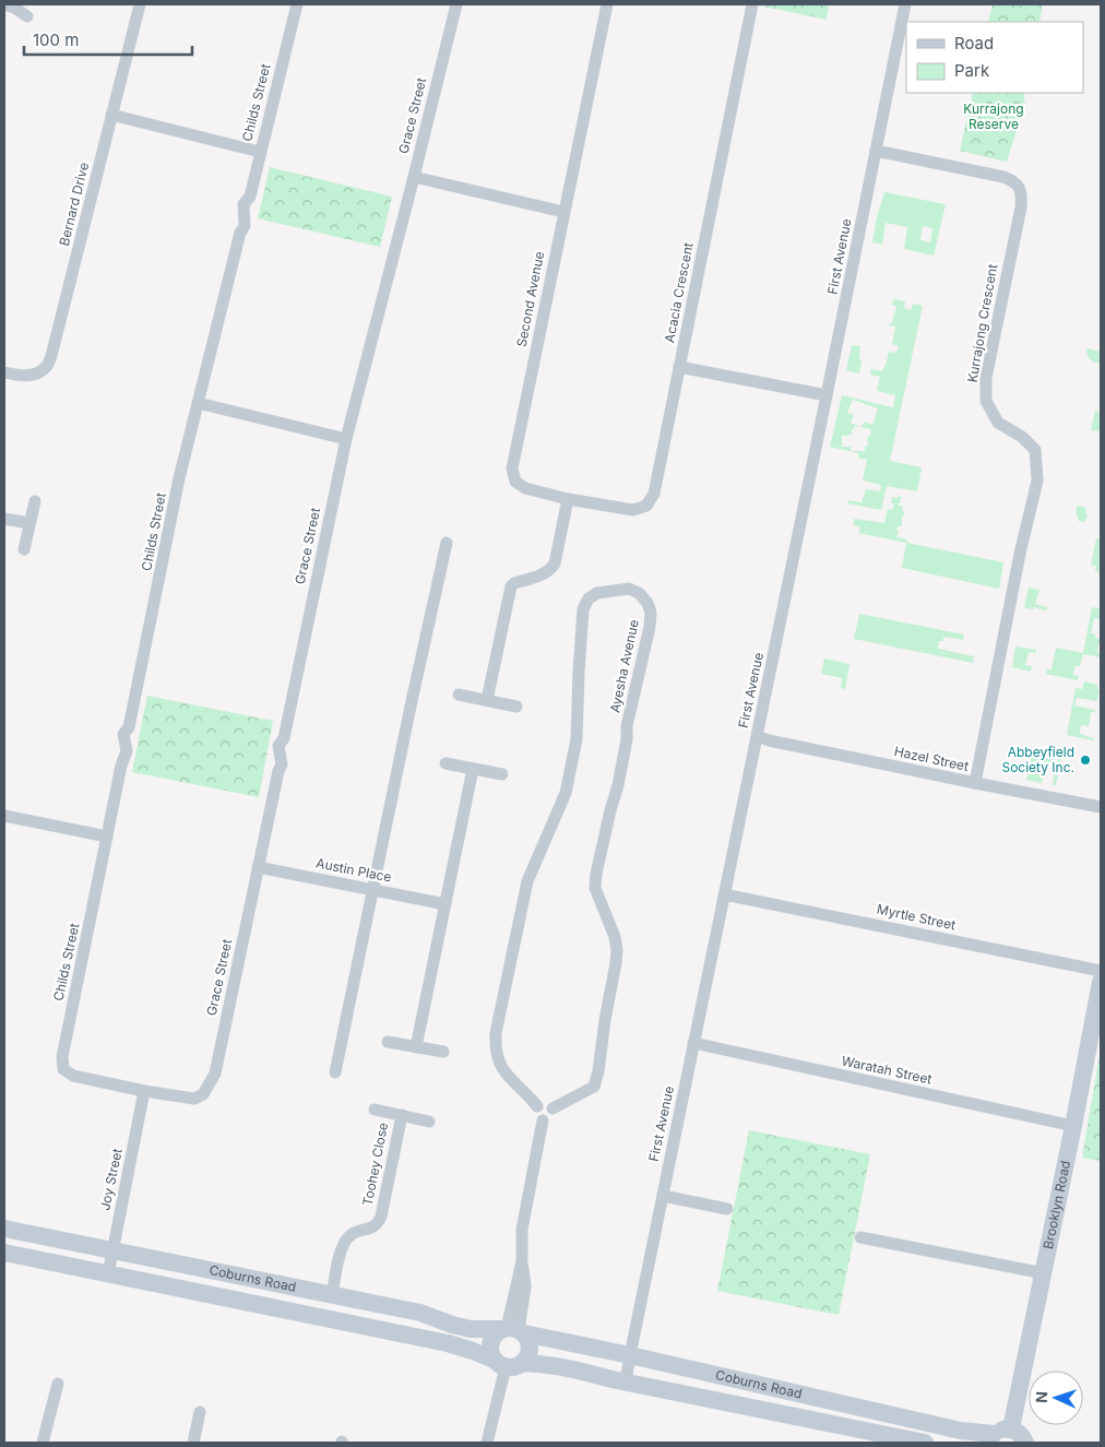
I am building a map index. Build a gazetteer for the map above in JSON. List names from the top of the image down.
{
  "streets": {
    "street": [
      "Childs Street",
      "Grace Street",
      "Bernard Drive",
      "First Avenue",
      "Acacia Crescent",
      "Second Avenue",
      "Kurrajong Crescent",
      "Ayesha Avenue",
      "Hazel Street",
      "Austin Place",
      "Myrtle Street",
      "Waratah Street",
      "Toohey Close",
      "Joy Street",
      "Brooklyn Road",
      "Coburns Road"
    ]
  },
  "crossings": [
    ["Childs Street", "Grace Street"],
    ["Childs Street", "Joy Street"],
    ["Grace Street", "Austin Place"],
    ["Grace Street", "Joy Street"],
    ["First Avenue", "Kurrajong Crescent"],
    ["First Avenue", "Hazel Street"],
    ["First Avenue", "Myrtle Street"],
    ["First Avenue", "Waratah Street"],
    ["First Avenue", "Coburns Road"],
    ["Acacia Crescent", "Second Avenue"],
    ["Kurrajong Crescent", "Hazel Street"],
    ["Ayesha Avenue", "Coburns Road"],
    ["Waratah Street", "Brooklyn Road"],
    ["Toohey Close", "Coburns Road"],
    ["Joy Street", "Coburns Road"]
  ],
  "parks": ["Kurrajong Reserve"],
  "places": ["Abbeyfield Society Inc."],
  "legend": ["Road", "Park"],
  "scale_bar": "100 m",
  "north": "left"
}
